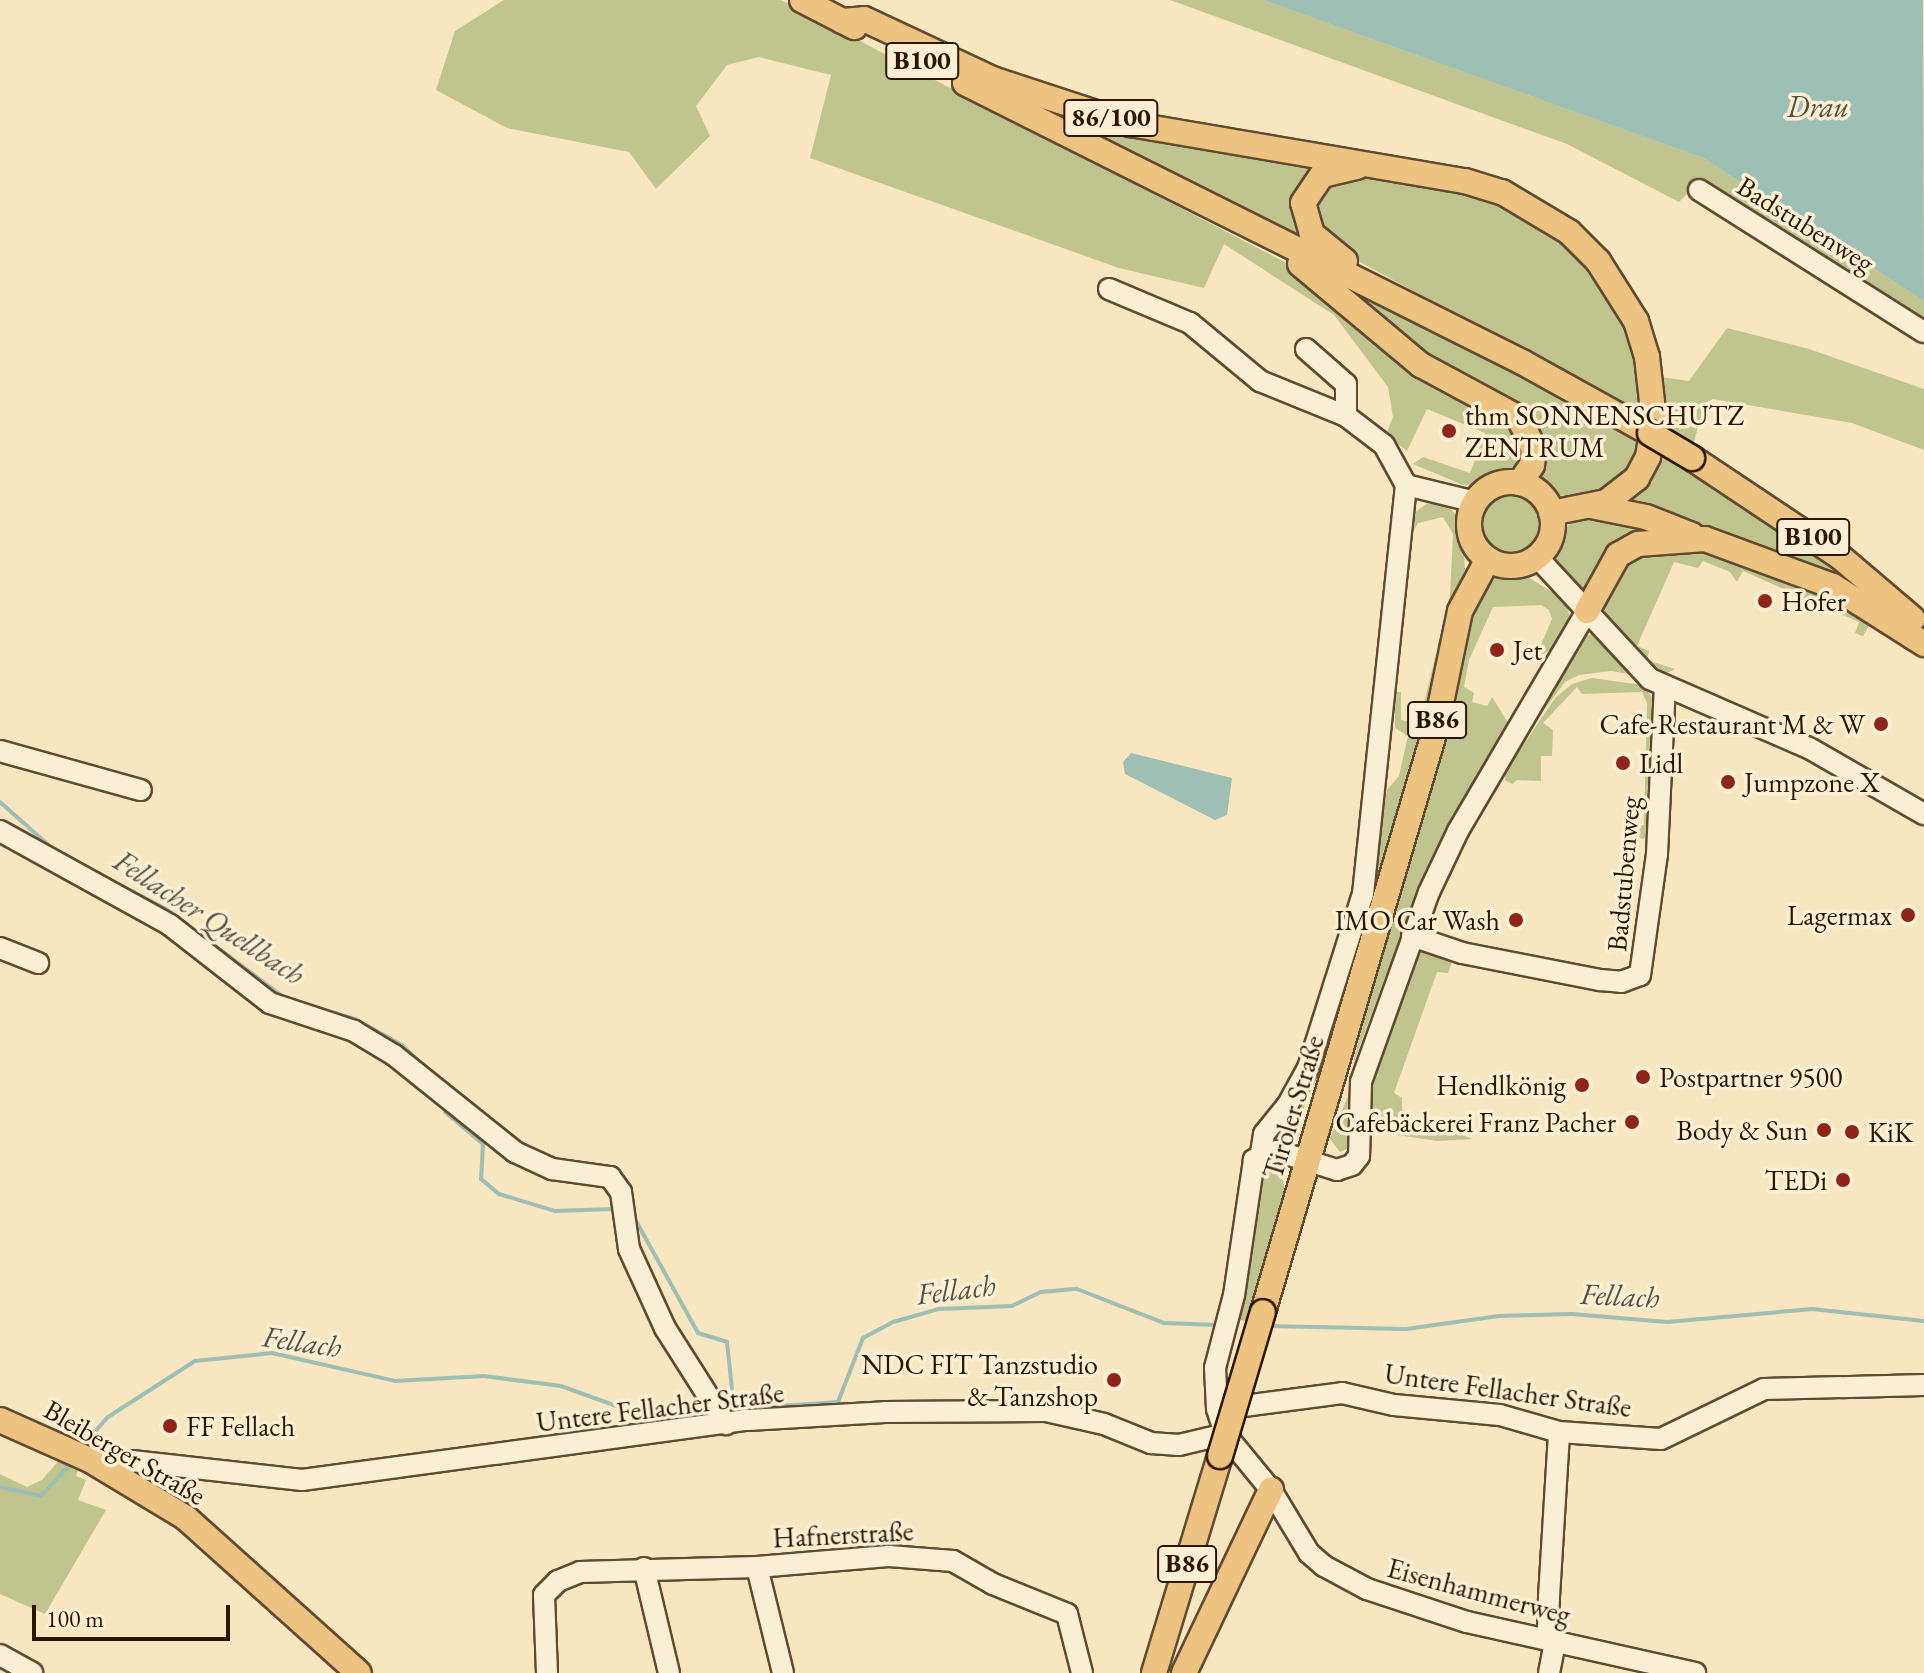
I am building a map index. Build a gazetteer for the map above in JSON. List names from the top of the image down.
{
  "streets": {
    "main road": [
      "B100",
      "86/100",
      "B86",
      "Tiroler Straße",
      "Bleiberger Straße"
    ],
    "street": [
      "Badstubenweg",
      "Untere Fellacher Straße",
      "Hafnerstraße",
      "Eisenhammerweg"
    ]
  },
  "crossings": [
    ["B100", "86/100"],
    ["86/100", "Tiroler Straße"],
    ["Tiroler Straße", "Untere Fellacher Straße"],
    ["Tiroler Straße", "Eisenhammerweg"],
    ["Untere Fellacher Straße", "Bleiberger Straße"],
    ["Untere Fellacher Straße", "Eisenhammerweg"]
  ],
  "water": ["Drau", "Fellacher Quellbach", "Fellach"],
  "places": [
    "thm SONNENSCHUTZ ZENTRUM",
    "Hofer",
    "Jet",
    "Cafe-Restaurant M & W",
    "Lidl",
    "Jumpzone X",
    "Lagermax",
    "IMO Car Wash",
    "Postpartner 9500",
    "Hendlkönig",
    "Cafebäckerei Franz Pacher",
    "Body & Sun",
    "KiK",
    "TEDi",
    "NDC FIT Tanzstudio & Tanzshop",
    "FF Fellach"
  ],
  "scale_bar": "100 m"
}
